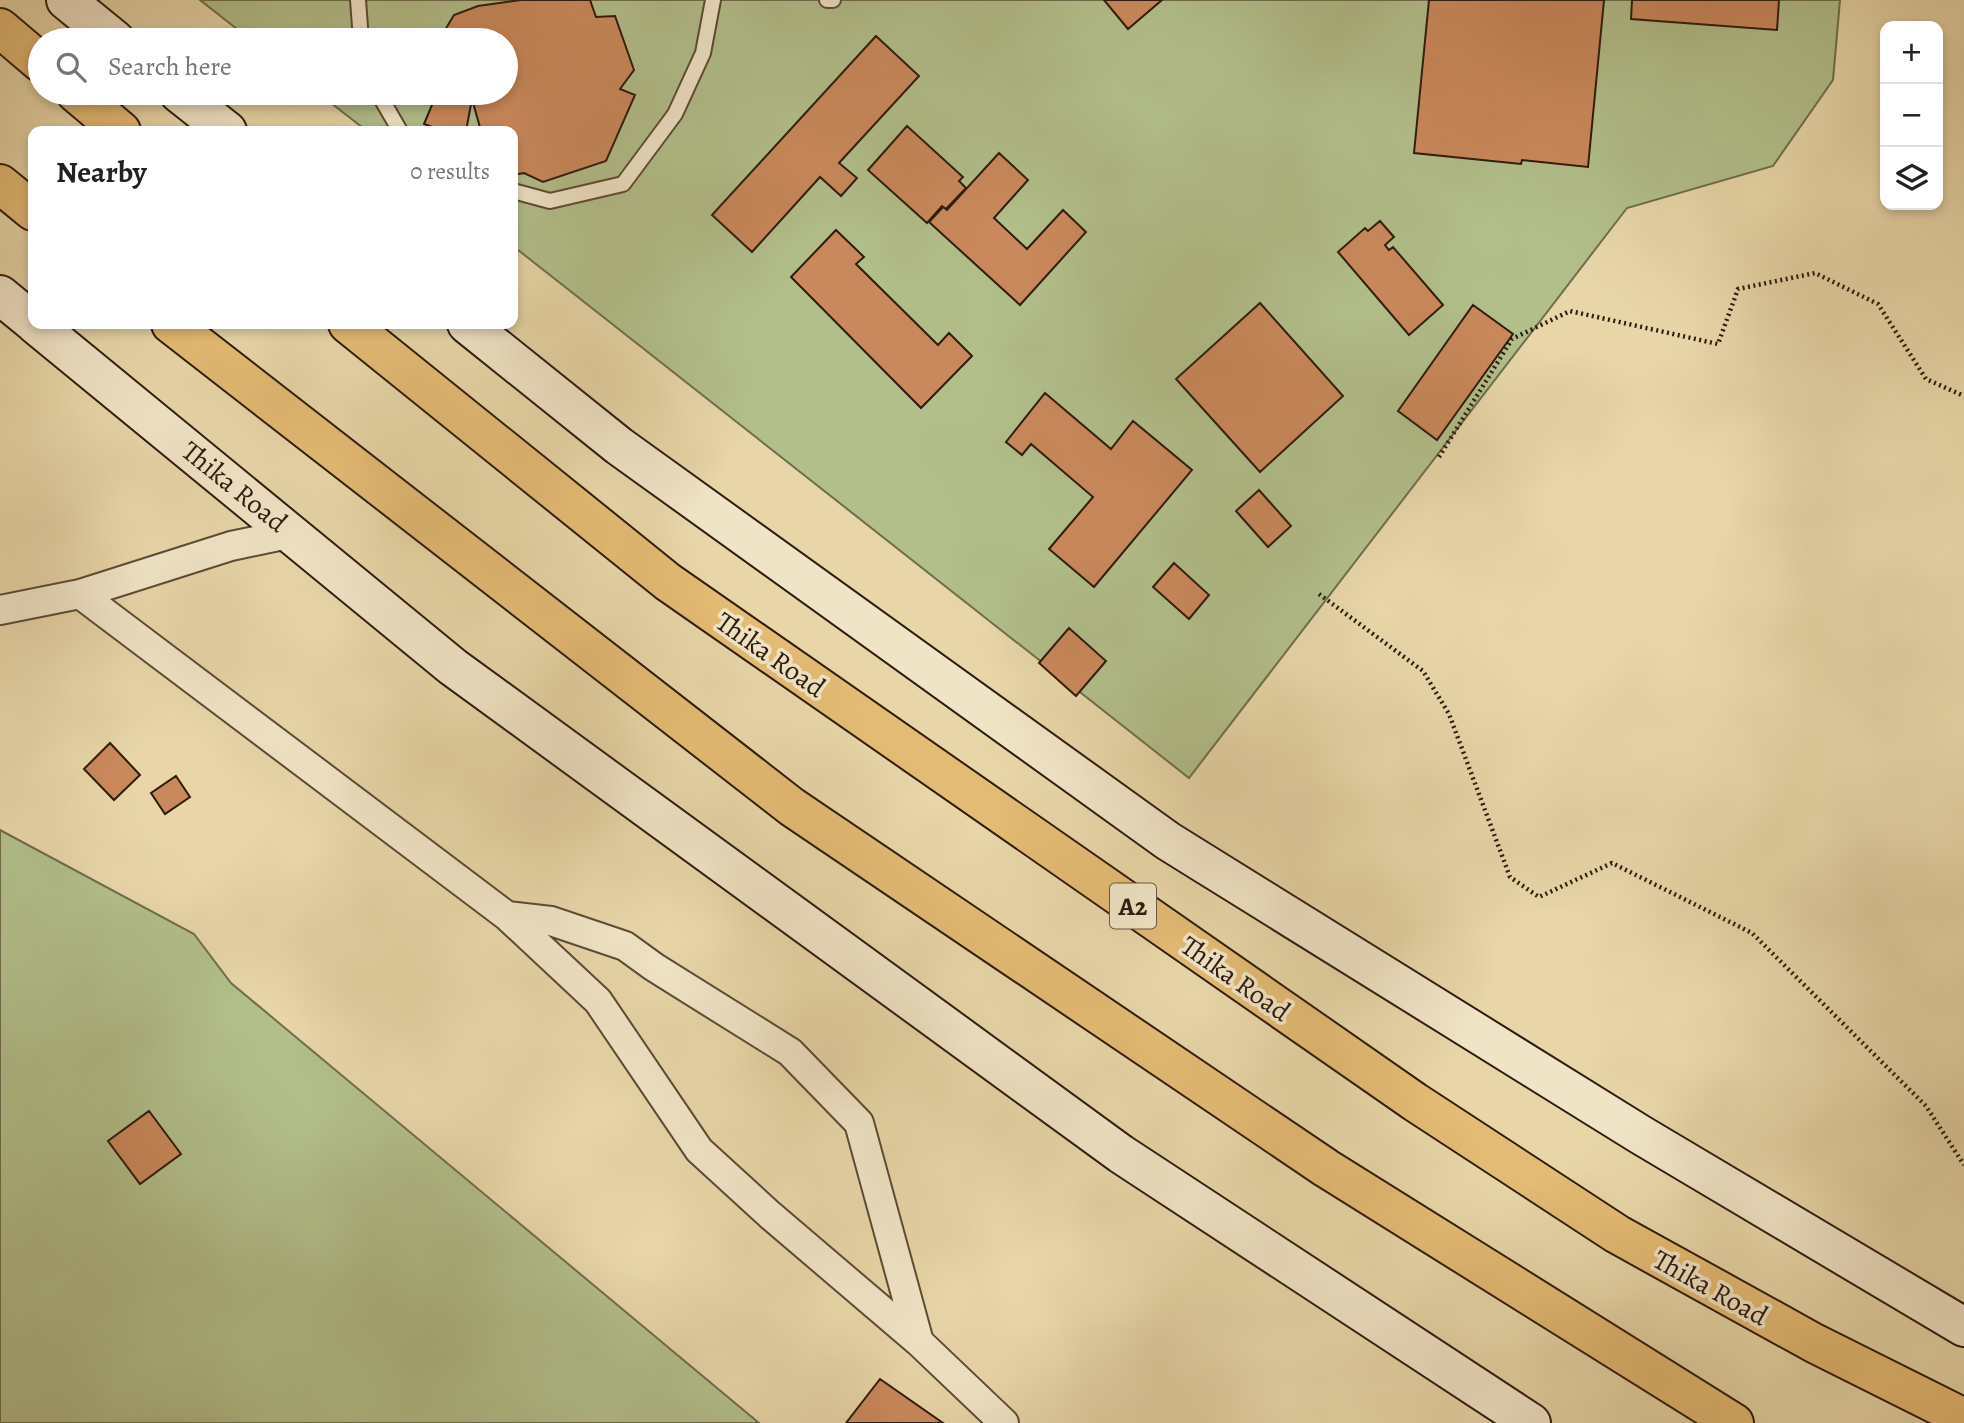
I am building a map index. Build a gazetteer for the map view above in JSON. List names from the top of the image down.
{
  "streets": {
    "highway": ["Thika Road", "A2"]
  },
  "page": {
    "map_buttons": ["+", "−"],
    "search": "Search here",
    "heading": ["Nearby", "0 results"]
  }
}
